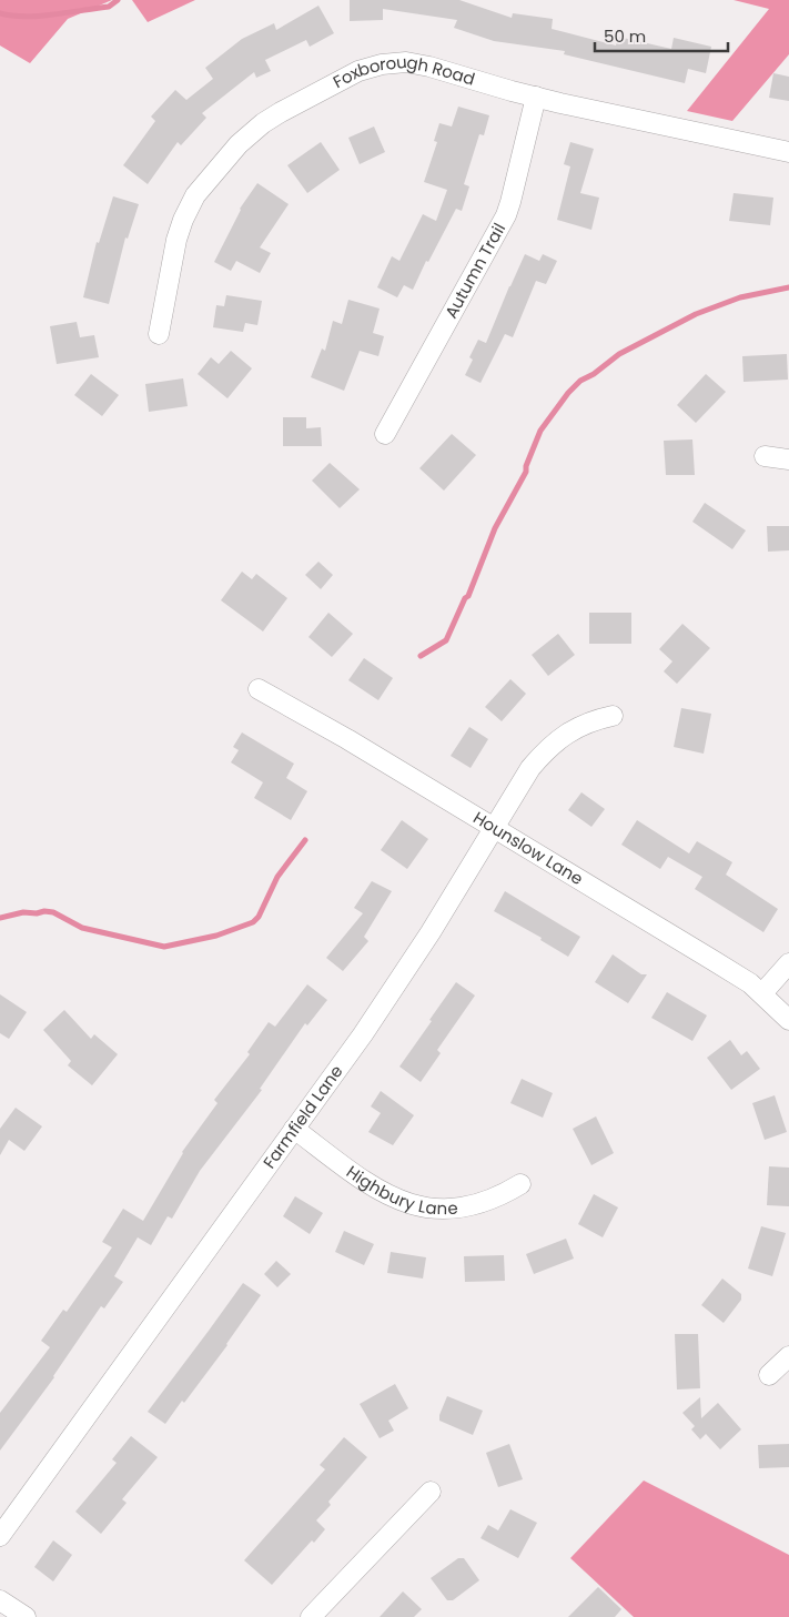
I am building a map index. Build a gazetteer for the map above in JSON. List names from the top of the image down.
{
  "streets": {
    "street": [
      "Foxborough Road",
      "Autumn Trail",
      "Hounslow Lane",
      "Farmfield Lane",
      "Highbury Lane"
    ]
  },
  "crossings": [
    ["Foxborough Road", "Autumn Trail"],
    ["Hounslow Lane", "Farmfield Lane"],
    ["Farmfield Lane", "Highbury Lane"]
  ],
  "scale_bar": "50 m"
}
